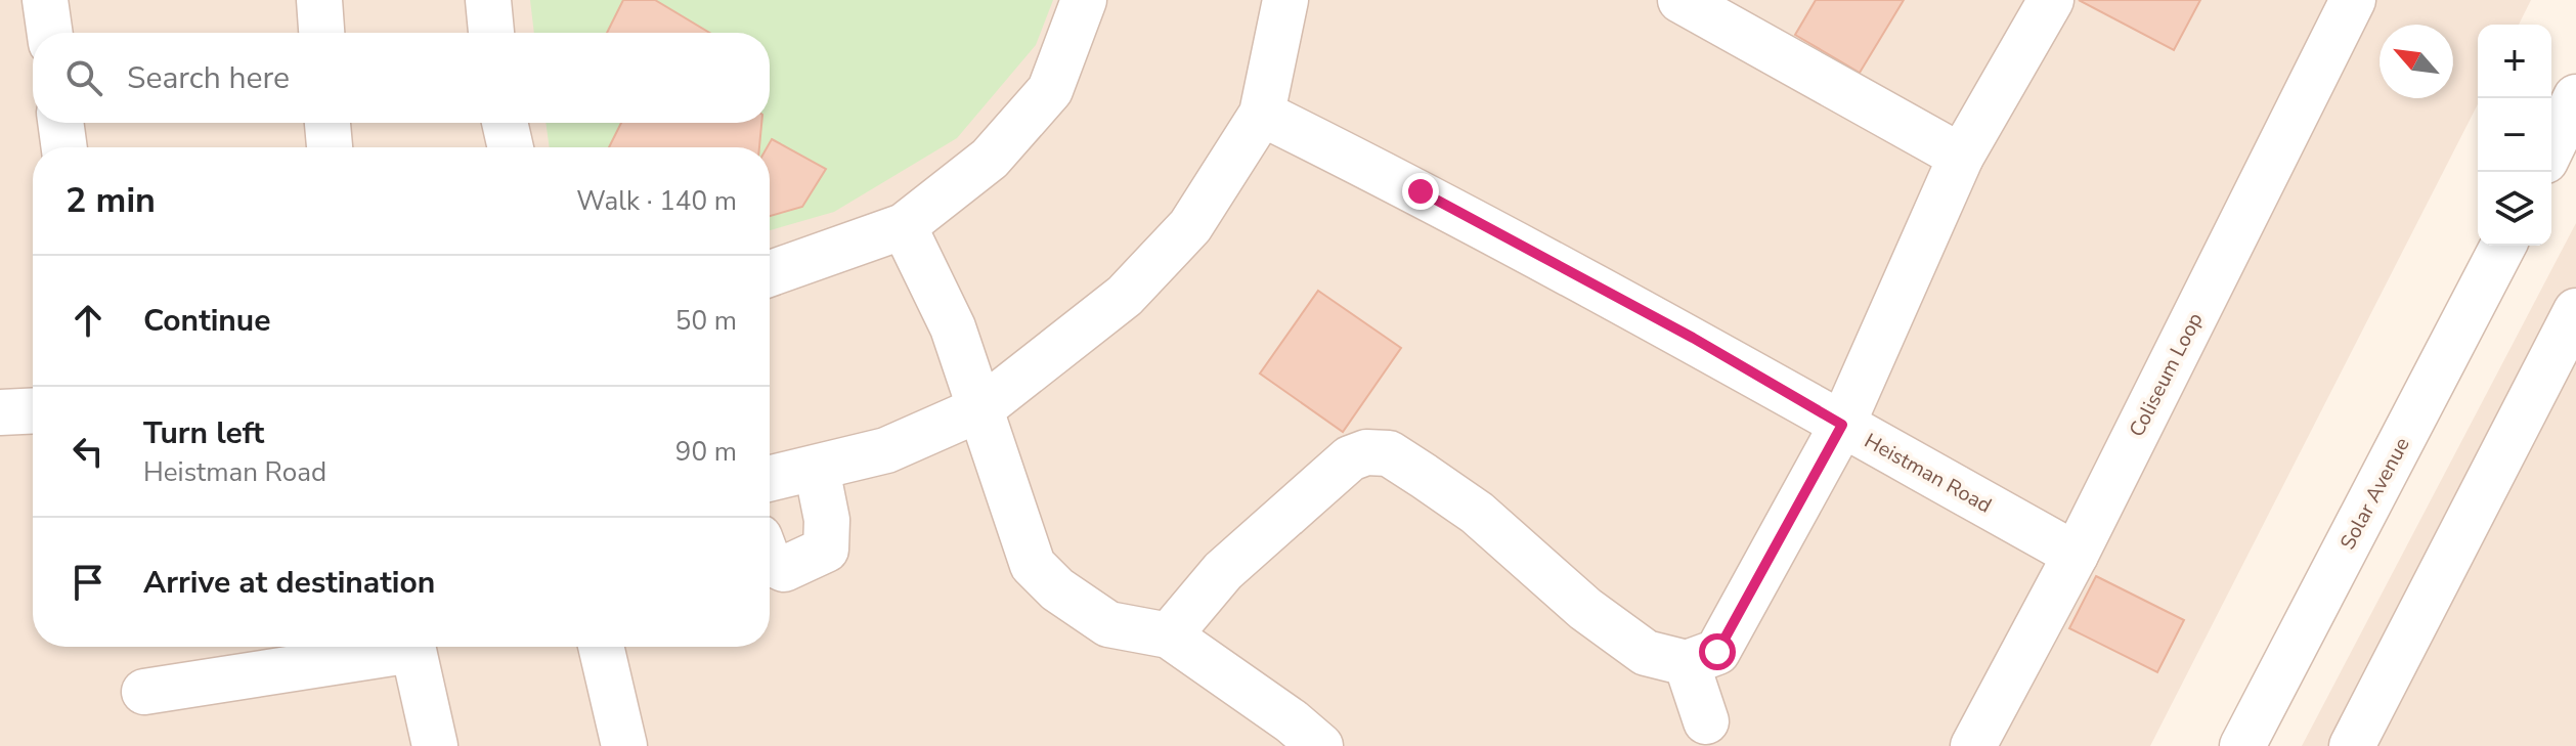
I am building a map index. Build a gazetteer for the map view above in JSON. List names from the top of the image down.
{
  "streets": {
    "street": ["Coliseum Loop", "Heistman Road", "Solar Avenue"]
  },
  "crossings": [
    ["Coliseum Loop", "Heistman Road"]
  ],
  "north": "top left",
  "page": {
    "map_buttons": ["+", "−"],
    "search": "Search here",
    "heading": ["2 min", "Walk · 140 m"],
    "list": [
      ["Continue", "50 m"],
      ["Turn left", "Heistman Road", "90 m"],
      "Arrive at destination"
    ]
  }
}
